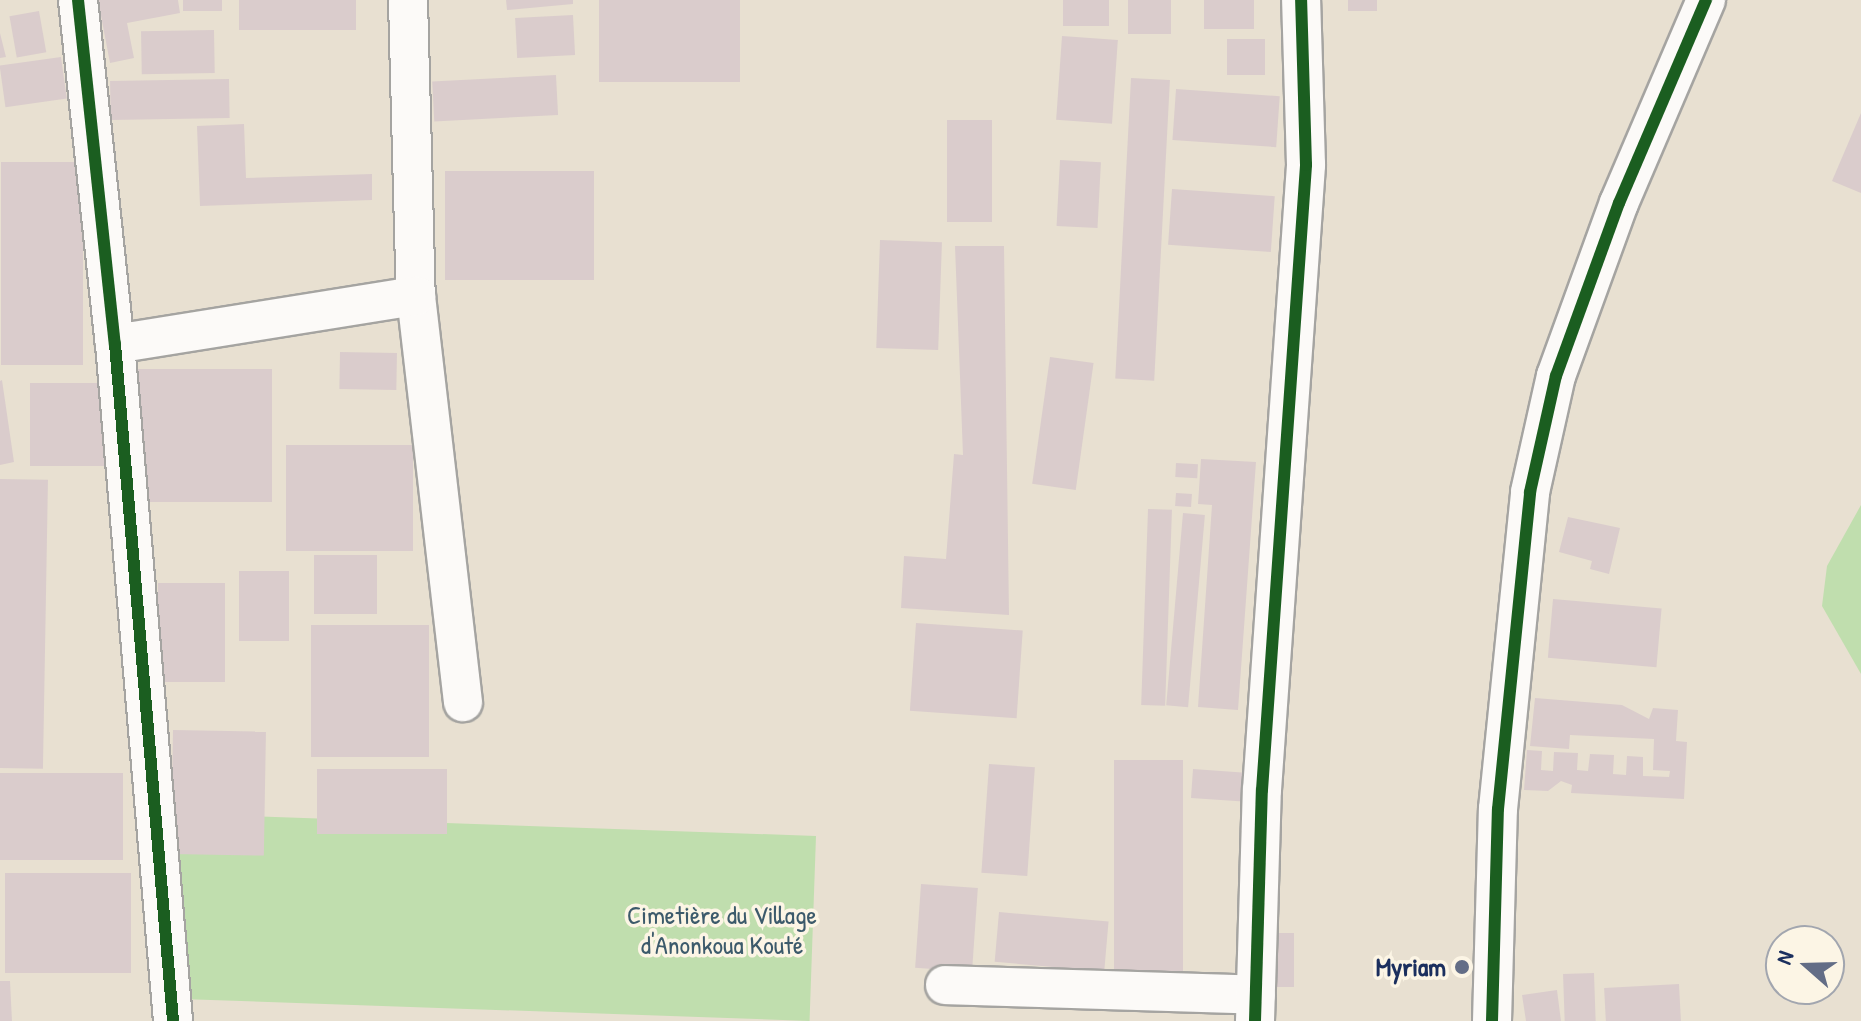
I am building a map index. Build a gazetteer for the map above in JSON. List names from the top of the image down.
{
  "parks": ["Cimetière du Village d'Anonkoua Kouté"],
  "places": ["Myriam"],
  "north": "left"
}
